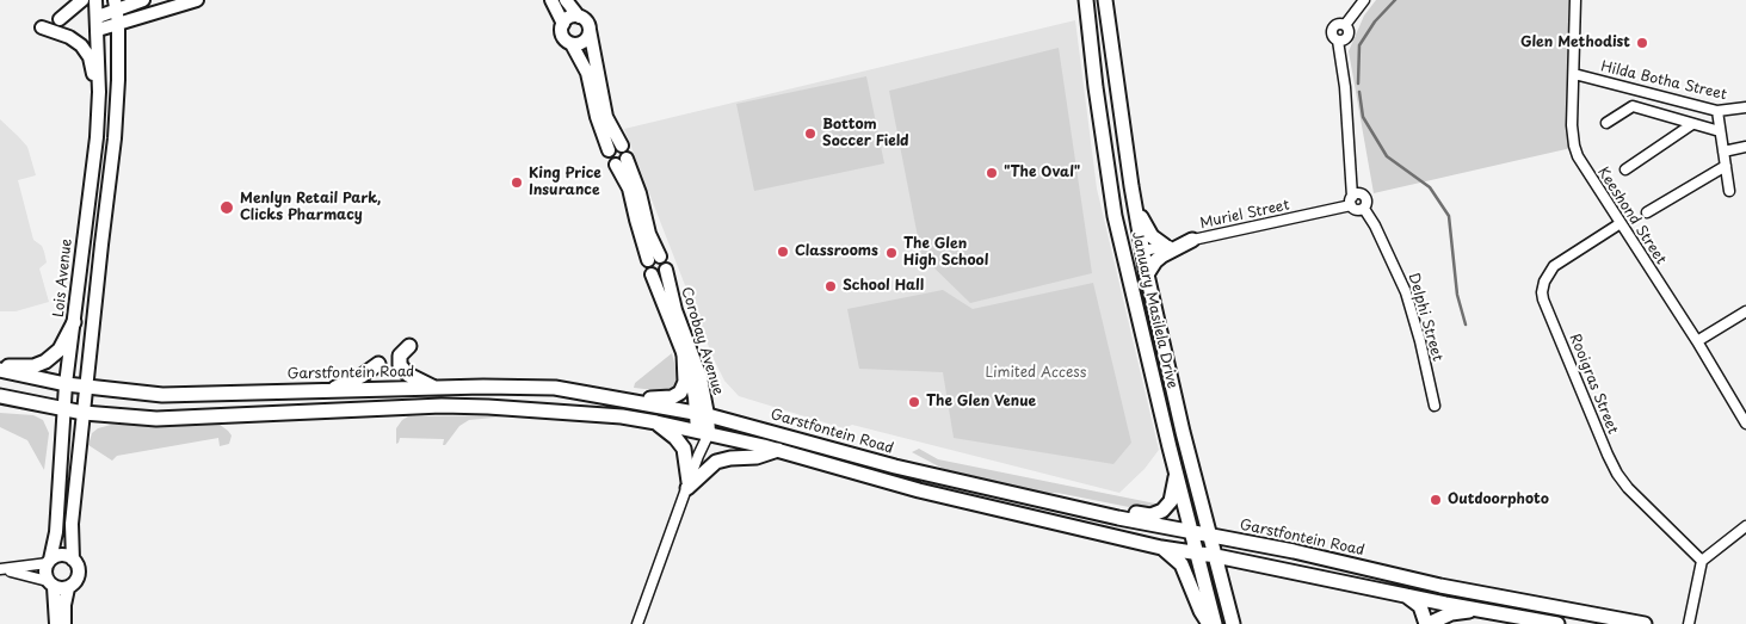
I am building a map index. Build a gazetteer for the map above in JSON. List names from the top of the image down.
{
  "streets": {
    "main road": ["January Masilela Drive", "Garstfontein Road"],
    "street": [
      "Hilda Botha Street",
      "Muriel Street",
      "Keeshond Street",
      "Lois Avenue",
      "Delphi Street",
      "Corobay Avenue",
      "Rooigras Street"
    ]
  },
  "crossings": [
    ["Hilda Botha Street", "Keeshond Street"],
    ["Muriel Street", "January Masilela Drive"],
    ["Muriel Street", "Delphi Street"],
    ["Keeshond Street", "Rooigras Street"],
    ["Lois Avenue", "Garstfontein Road"],
    ["January Masilela Drive", "Garstfontein Road"],
    ["Corobay Avenue", "Garstfontein Road"]
  ],
  "parks": ["Limited Access"],
  "places": [
    "Glen Methodist",
    "Bottom Soccer Field",
    "\"The Oval\"",
    "King Price Insurance",
    "Menlyn Retail Park, Clicks Pharmacy",
    "Classrooms",
    "The Glen High School",
    "School Hall",
    "The Glen Venue",
    "Outdoorphoto"
  ]
}
